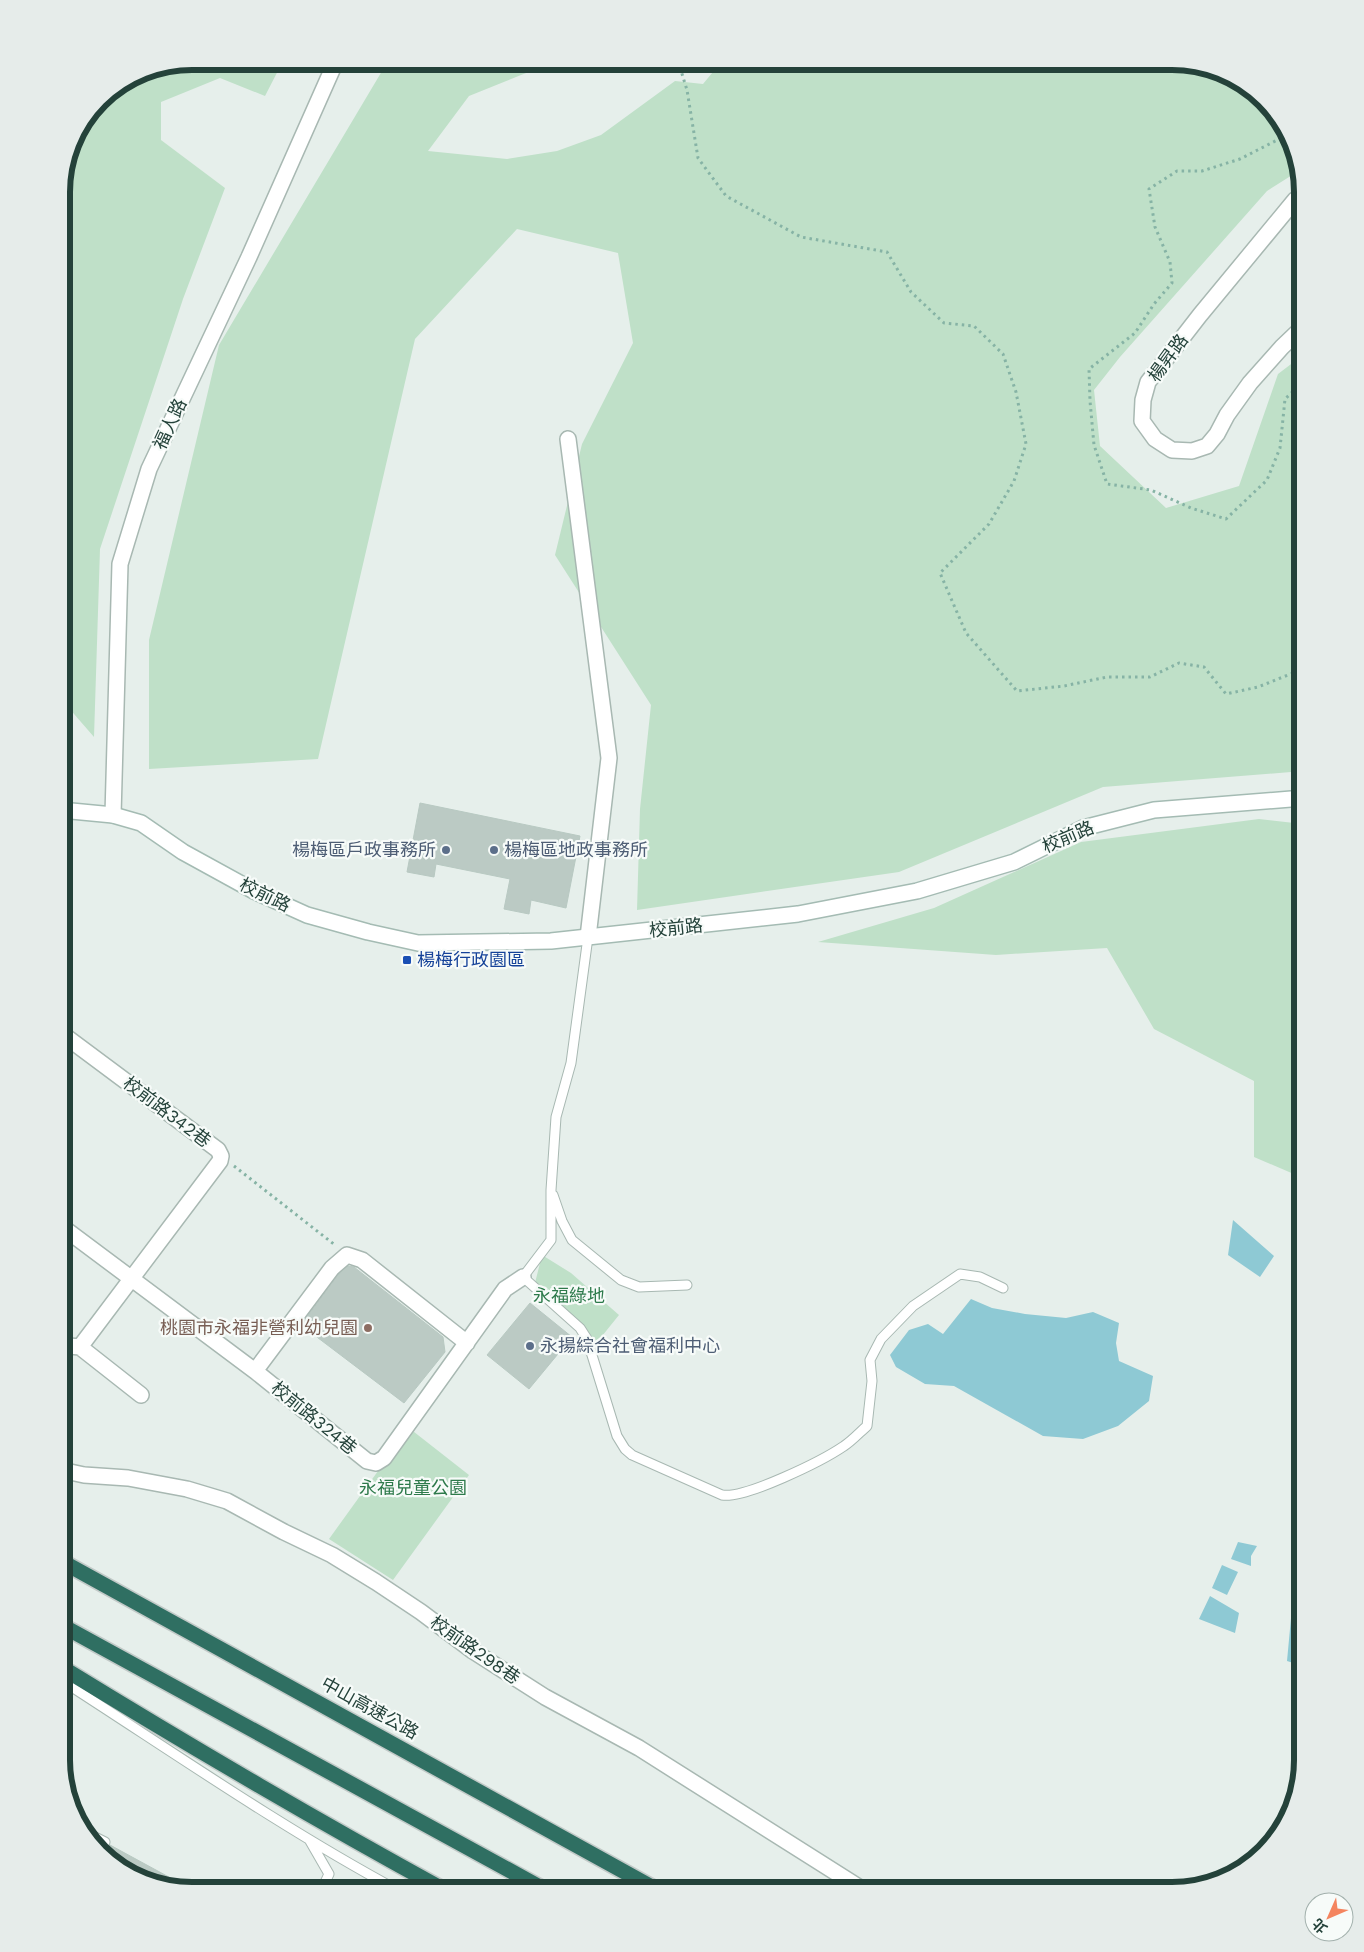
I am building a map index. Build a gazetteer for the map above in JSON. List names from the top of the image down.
{
  "streets": {
    "highway": ["中山高速公路"],
    "street": [
      "楊昇路",
      "福人路",
      "校前路",
      "校前路342巷",
      "校前路324巷",
      "校前路298巷"
    ]
  },
  "crossings": [
    ["福人路", "校前路"],
    ["校前路342巷", "校前路324巷"]
  ],
  "parks": ["永福綠地", "永福兒童公園"],
  "places": {
    "other": [
      "楊梅區戶政事務所",
      "楊梅區地政事務所",
      "桃園市永福非營利幼兒園",
      "永揚綜合社會福利中心"
    ],
    "transit": ["楊梅行政園區"]
  },
  "north": "bottom left"
}
